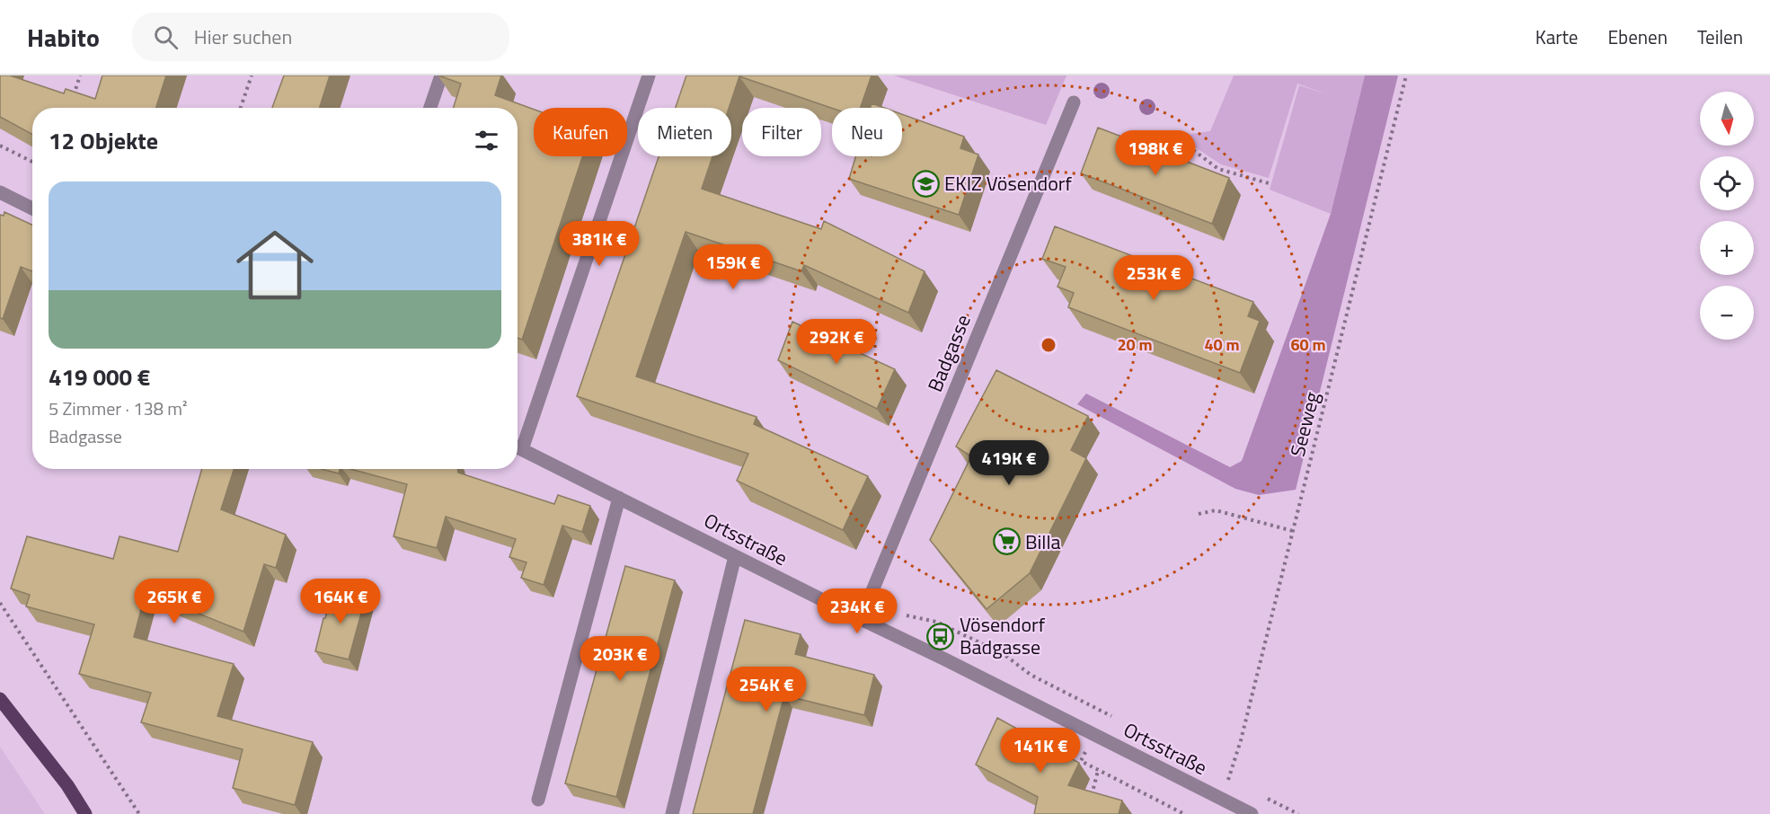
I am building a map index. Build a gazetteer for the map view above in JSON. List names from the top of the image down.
{
  "streets": {
    "street": ["Badgasse", "Ortsstraße"],
    "path": ["Seeweg"]
  },
  "crossings": [
    ["Badgasse", "Ortsstraße"]
  ],
  "places": {
    "school or university": ["EKIZ Vösendorf"],
    "supermarket": ["Billa"],
    "bus stop": ["Vösendorf Badgasse"]
  },
  "north": "bottom",
  "page": {
    "header": "Habito",
    "search": "Hier suchen",
    "nav": ["Karte", "Ebenen", "Teilen"],
    "map_buttons": ["+", "−"],
    "chip": [
      "Kaufen",
      "Mieten",
      "Filter",
      "Neu"
    ],
    "heading": "12 Objekte",
    "price": [
      "198K €",
      "381K €",
      "159K €",
      "253K €",
      "292K €",
      "419K €",
      "265K €",
      "164K €",
      "234K €",
      "203K €",
      "254K €",
      "141K €"
    ],
    "list": [
      {
        "name": "419 000 €",
        "note": "5 Zimmer · 138 m² · Badgasse"
      }
    ]
  },
  "rings": ["20 m", "40 m", "60 m"]
}
